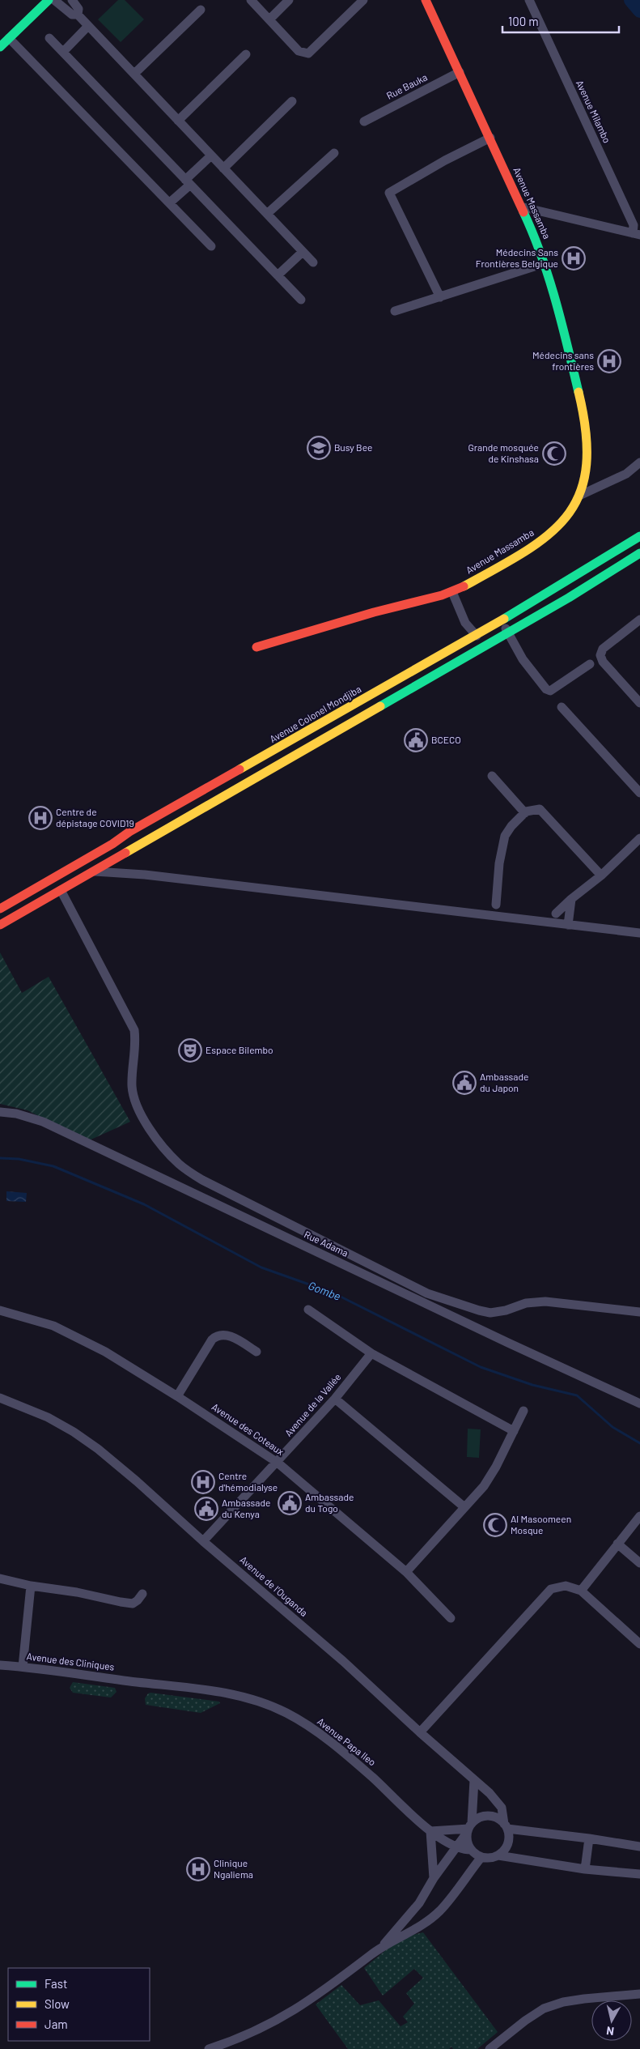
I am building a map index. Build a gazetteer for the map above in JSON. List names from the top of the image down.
{
  "streets": {
    "main road": ["Avenue Massamba", "Avenue Colonel Mondjiba"],
    "street": [
      "Rue Bauka",
      "Avenue Milambo",
      "Rue Adama",
      "Avenue de la Vallée",
      "Avenue des Coteaux",
      "Avenue de l’Ouganda",
      "Avenue des Cliniques",
      "Avenue Papa Ileo"
    ]
  },
  "crossings": [
    ["Rue Bauka", "Avenue Massamba"],
    ["Avenue de la Vallée", "Avenue des Coteaux"],
    ["Avenue de la Vallée", "Avenue de l’Ouganda"],
    ["Avenue de l’Ouganda", "Avenue Papa Ileo"],
    ["Avenue des Cliniques", "Avenue Papa Ileo"]
  ],
  "water": ["Gombe"],
  "places": {
    "hospital": [
      "Médecins Sans Frontières Belgique",
      "Médecins sans frontières",
      "Centre de dépistage COVID19",
      "Centre d'hémodialyse",
      "Clinique Ngaliema"
    ],
    "school or university": ["Busy Bee"],
    "mosque": ["Grande mosquée de Kinshasa", "Al Masoomeen Mosque"],
    "public building": [
      "BCECO",
      "Ambassade du Japon",
      "Ambassade du Togo",
      "Ambassade du Kenya"
    ],
    "theatre": ["Espace Bilembo"]
  },
  "legend": ["Fast", "Slow", "Jam"],
  "scale_bar": "100 m",
  "north": "bottom"
}
